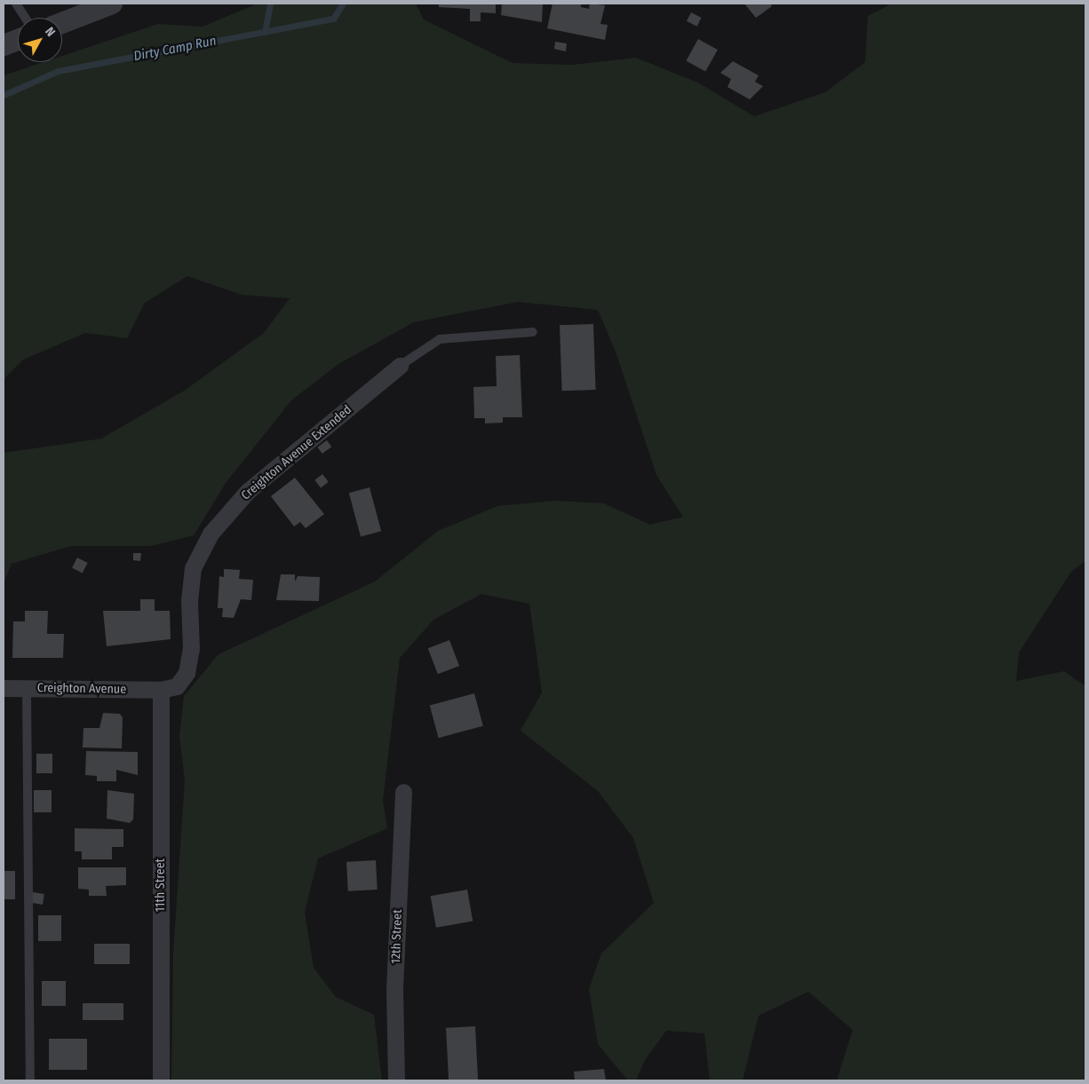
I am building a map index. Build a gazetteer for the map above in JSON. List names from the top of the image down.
{
  "streets": {
    "street": [
      "Creighton Avenue Extended",
      "Creighton Avenue",
      "11th Street",
      "12th Street"
    ]
  },
  "crossings": [
    ["Creighton Avenue Extended", "Creighton Avenue"],
    ["Creighton Avenue Extended", "11th Street"],
    ["Creighton Avenue", "11th Street"]
  ],
  "water": ["Dirty Camp Run"],
  "north": "top right"
}
